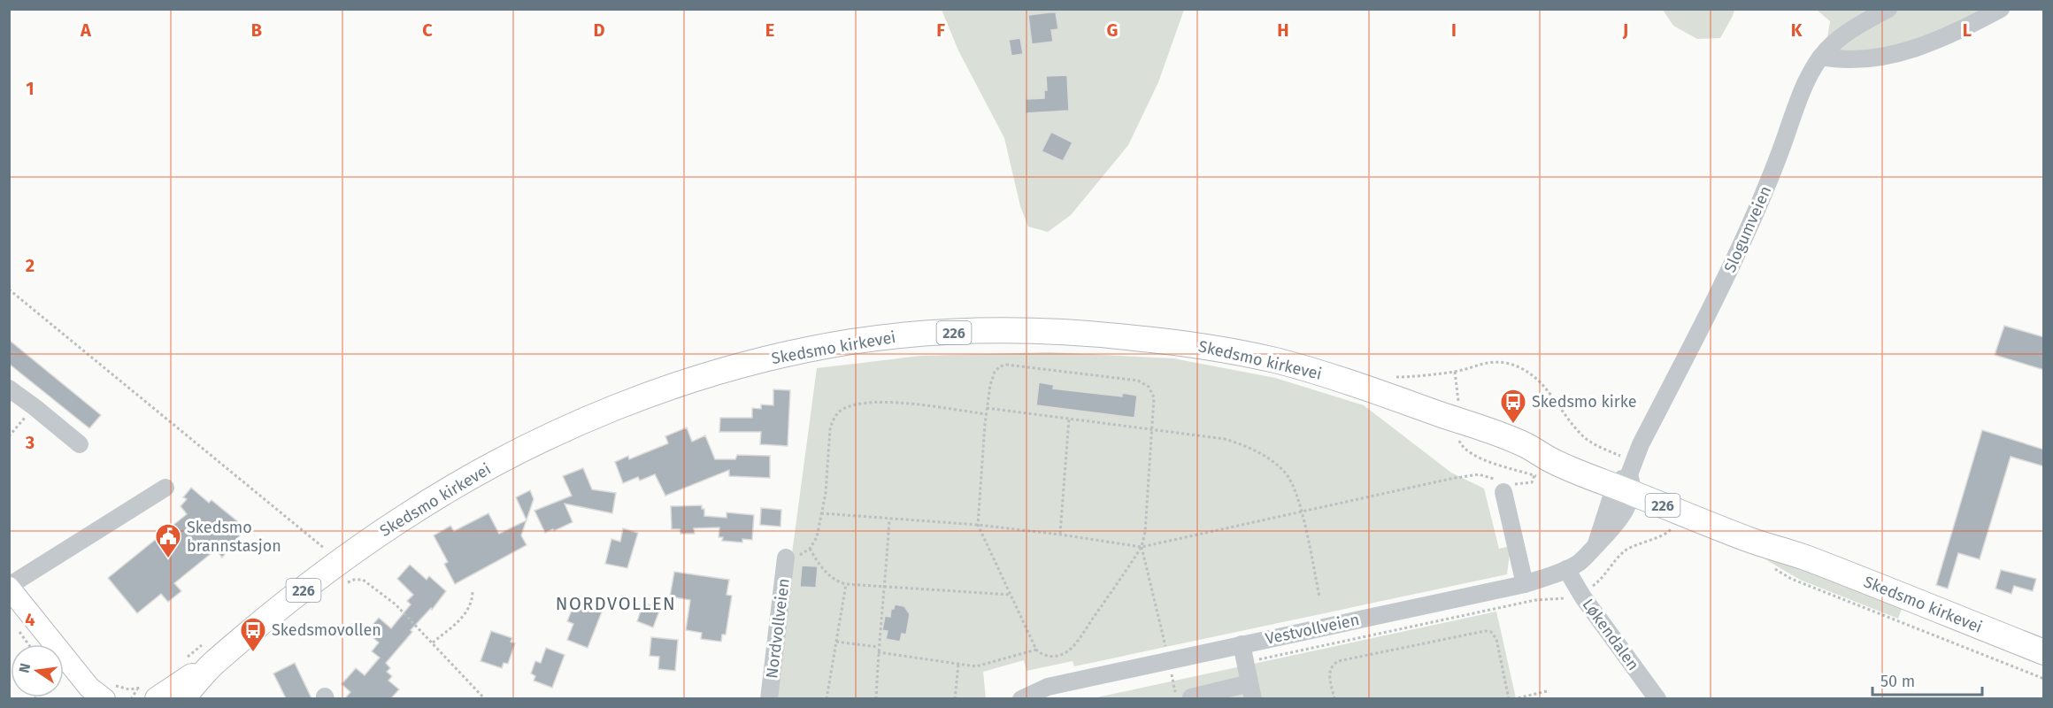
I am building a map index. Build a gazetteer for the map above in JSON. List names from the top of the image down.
{
  "streets": {
    "highway": ["226", "Skedsmo kirkevei"],
    "street": [
      "Slogumveien",
      "Nordvollveien",
      "Vestvollveien",
      "Løkendalen"
    ]
  },
  "crossings": [
    ["Slogumveien", "Skedsmo kirkevei"],
    ["Slogumveien", "Vestvollveien"],
    ["Skedsmo kirkevei", "Vestvollveien"],
    ["Vestvollveien", "Løkendalen"]
  ],
  "districts": ["NORDVOLLEN"],
  "places": {
    "bus stop": ["Skedsmo kirke", "Skedsmovollen"],
    "public building": ["Skedsmo brannstasjon"]
  },
  "scale_bar": "50 m",
  "north": "left",
  "grid": {
    "columns": [
      "A",
      "B",
      "C",
      "D",
      "E",
      "F",
      "G",
      "H",
      "I",
      "J",
      "K",
      "L"
    ],
    "rows": [
      "1",
      "2",
      "3",
      "4"
    ]
  }
}
